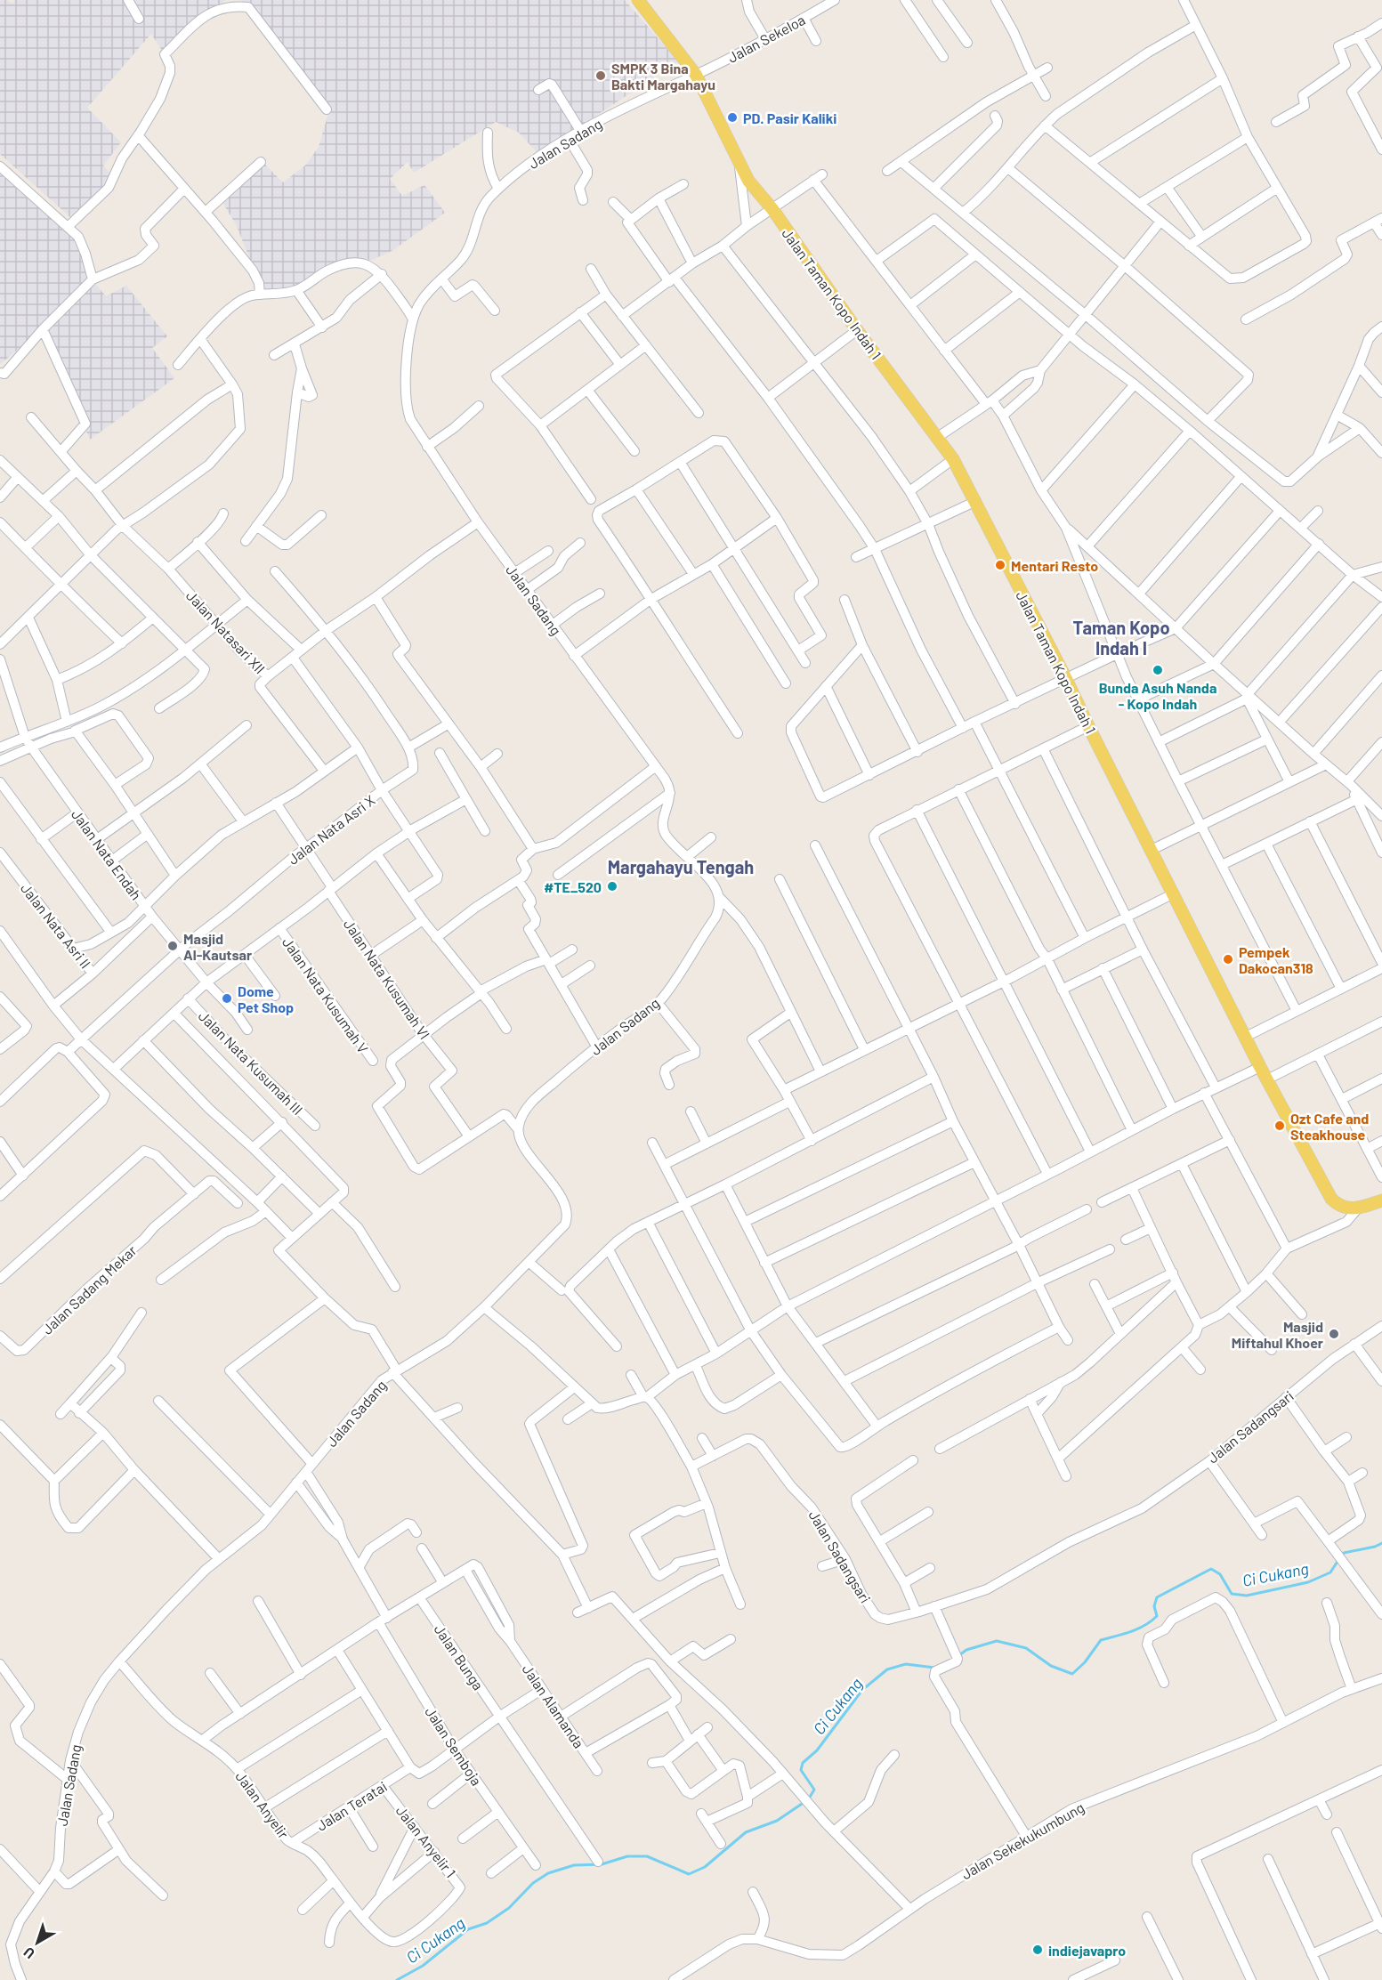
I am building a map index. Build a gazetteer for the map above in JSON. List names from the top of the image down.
{
  "streets": {
    "main road": ["Jalan Taman Kopo Indah 1"],
    "street": [
      "Jalan Sekeloa",
      "Jalan Sadang",
      "Jalan Natasari XII",
      "Jalan Nata Asri X",
      "Jalan Nata Endah",
      "Jalan Nata Asri II",
      "Jalan Nata Kusumah VI",
      "Jalan Nata Kusumah V",
      "Jalan Nata Kusumah III",
      "Jalan Sadang Mekar",
      "Jalan Sadangsari",
      "Jalan Bunga",
      "Jalan Alamanda",
      "Jalan Semboja",
      "Jalan Anyelir",
      "Jalan Teratai",
      "Jalan Sekekukumbung",
      "Jalan Anyelir 1"
    ]
  },
  "crossings": [
    ["Jalan Sekeloa", "Jalan Sadang"],
    ["Jalan Sekeloa", "Jalan Taman Kopo Indah 1"],
    ["Jalan Sadang", "Jalan Taman Kopo Indah 1"],
    ["Jalan Sadang", "Jalan Anyelir"],
    ["Jalan Nata Asri X", "Jalan Nata Endah"],
    ["Jalan Nata Asri X", "Jalan Nata Kusumah VI"],
    ["Jalan Anyelir", "Jalan Teratai"],
    ["Jalan Anyelir", "Jalan Anyelir 1"],
    ["Jalan Teratai", "Jalan Anyelir 1"]
  ],
  "districts": ["Taman Kopo Indah I", "Margahayu Tengah"],
  "water": ["Ci Cukang"],
  "places": [
    "SMPK 3 Bina Bakti Margahayu",
    "PD. Pasir Kaliki",
    "Mentari Resto",
    "Bunda Asuh Nanda - Kopo Indah",
    "#TE_520",
    "Masjid Al-Kautsar",
    "Pempek Dakocan318",
    "Dome Pet Shop",
    "Ozt Cafe and Steakhouse",
    "Masjid Miftahul Khoer",
    "indiejavapro"
  ],
  "north": "bottom left"
}
